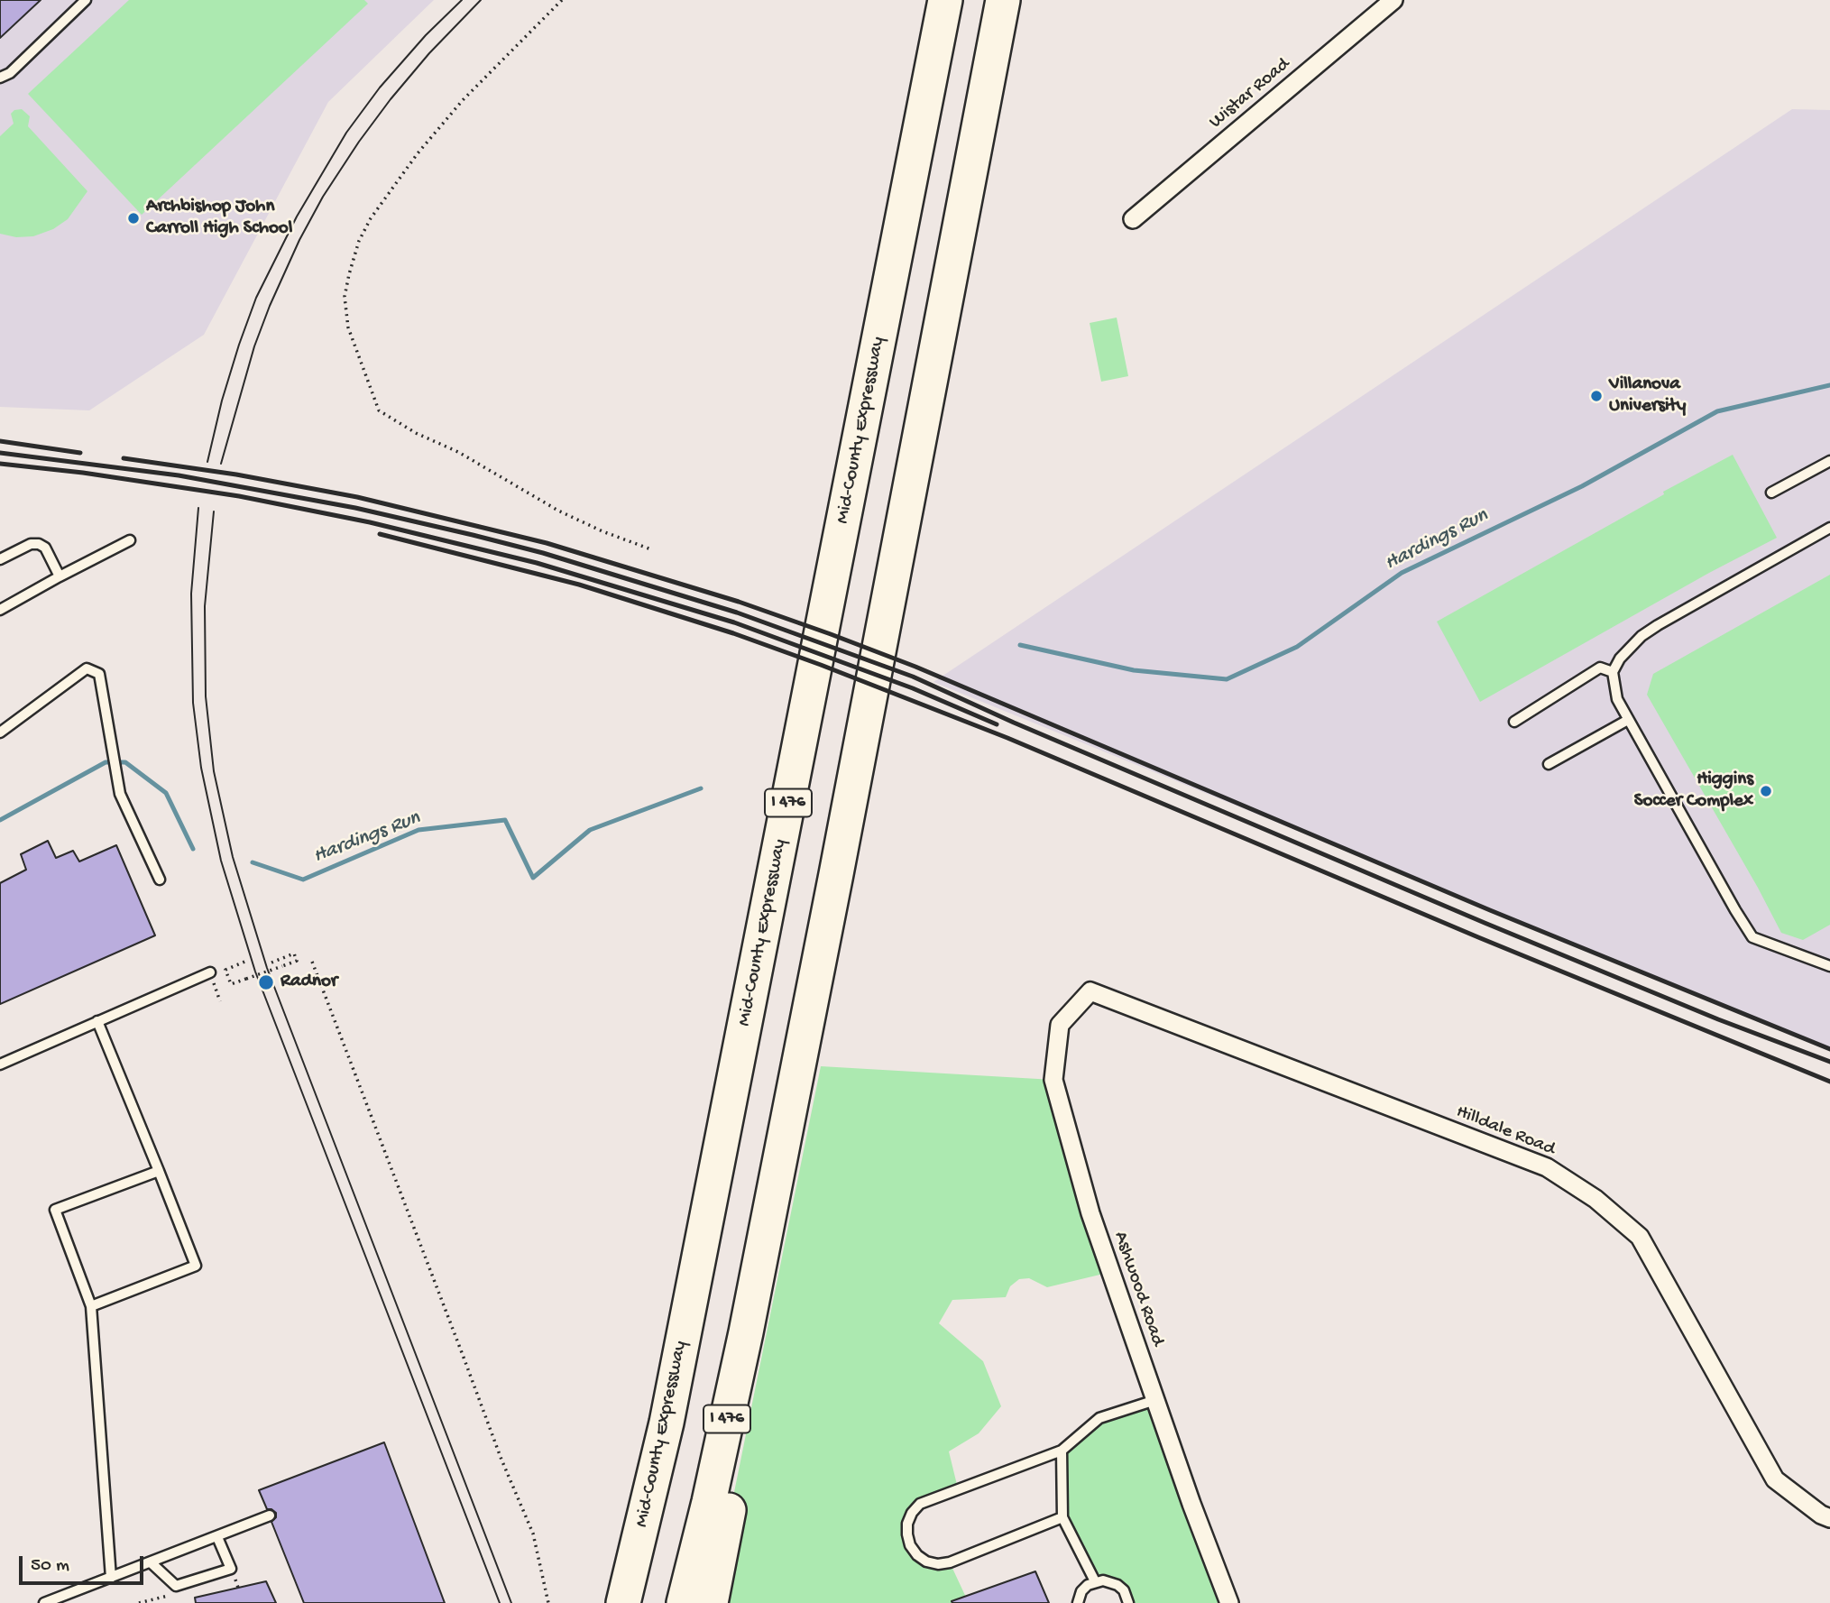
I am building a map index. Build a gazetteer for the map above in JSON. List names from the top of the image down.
{
  "streets": {
    "highway": ["Mid-County Expressway", "I 476"],
    "street": ["Wistar Road", "Hilldale Road", "Ashwood Road"]
  },
  "crossings": [
    ["Hilldale Road", "Ashwood Road"]
  ],
  "water": ["Hardings Run"],
  "places": [
    "Archbishop John Carroll High School",
    "Villanova University",
    "Higgins Soccer Complex",
    "Radnor"
  ],
  "scale_bar": "50 m"
}
